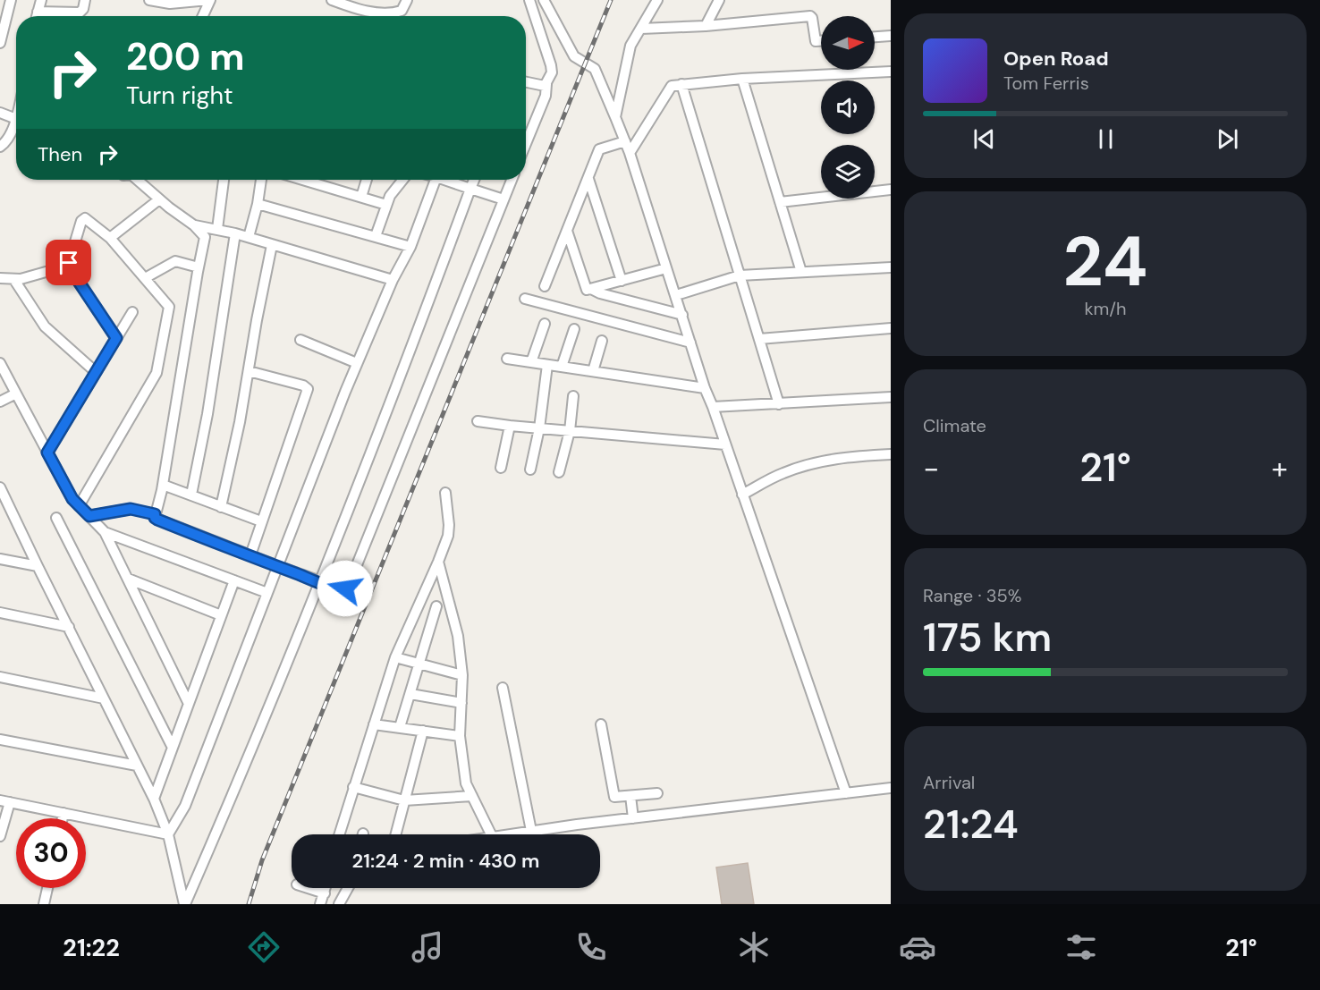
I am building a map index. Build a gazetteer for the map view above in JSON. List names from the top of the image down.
{
  "north": "right",
  "page": {
    "turn": ["200 m", "Turn right"],
    "song": ["Open Road", "Tom Ferris"],
    "then": "Then",
    "tile": [
      ["24", "km/h"],
      "Climate",
      ["Range · 35%", "175 km"],
      ["Arrival", "21:24"]
    ],
    "heat": ["−", "21°", "+"],
    "limit": "30",
    "trip": "21:24 · 2 min · 430 m",
    "tabs": ["21:22", "21°"]
  }
}
